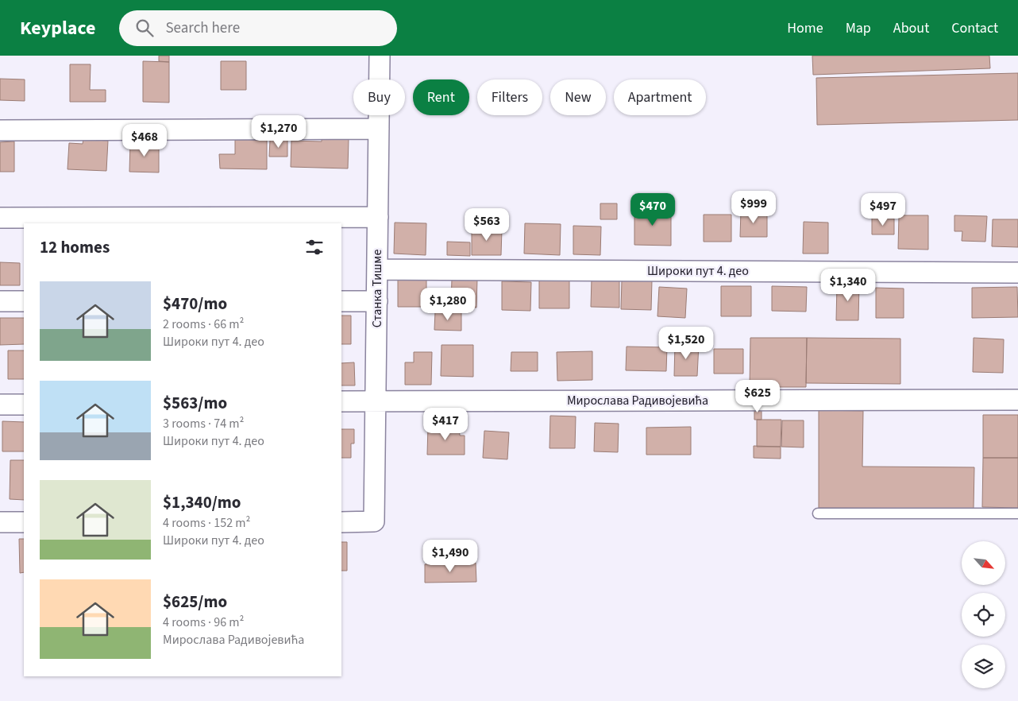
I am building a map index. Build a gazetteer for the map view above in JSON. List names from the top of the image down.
{
  "streets": {
    "street": ["Широки пут 4. део", "Станка Тишме", "Мирослава Радивојевића"]
  },
  "crossings": [
    ["Широки пут 4. део", "Станка Тишме"],
    ["Станка Тишме", "Мирослава Радивојевића"]
  ],
  "north": "bottom right",
  "page": {
    "header": "Keyplace",
    "search": "Search here",
    "nav": [
      "Home",
      "Map",
      "About",
      "Contact"
    ],
    "chip": [
      "Buy",
      "Rent",
      "Filters",
      "New",
      "Apartment"
    ],
    "price": [
      "$1,270",
      "$468",
      "$999",
      "$470",
      "$497",
      "$563",
      "$1,340",
      "$1,280",
      "$1,520",
      "$625",
      "$417",
      "$1,490"
    ],
    "heading": "12 homes",
    "list": [
      {
        "name": "$470/mo",
        "note": "2 rooms · 66 m² · Широки пут 4. део"
      },
      {
        "name": "$563/mo",
        "note": "3 rooms · 74 m² · Широки пут 4. део"
      },
      {
        "name": "$1,340/mo",
        "note": "4 rooms · 152 m² · Широки пут 4. део"
      },
      {
        "name": "$625/mo",
        "note": "4 rooms · 96 m² · Мирослава Радивојевића"
      }
    ]
  }
}
